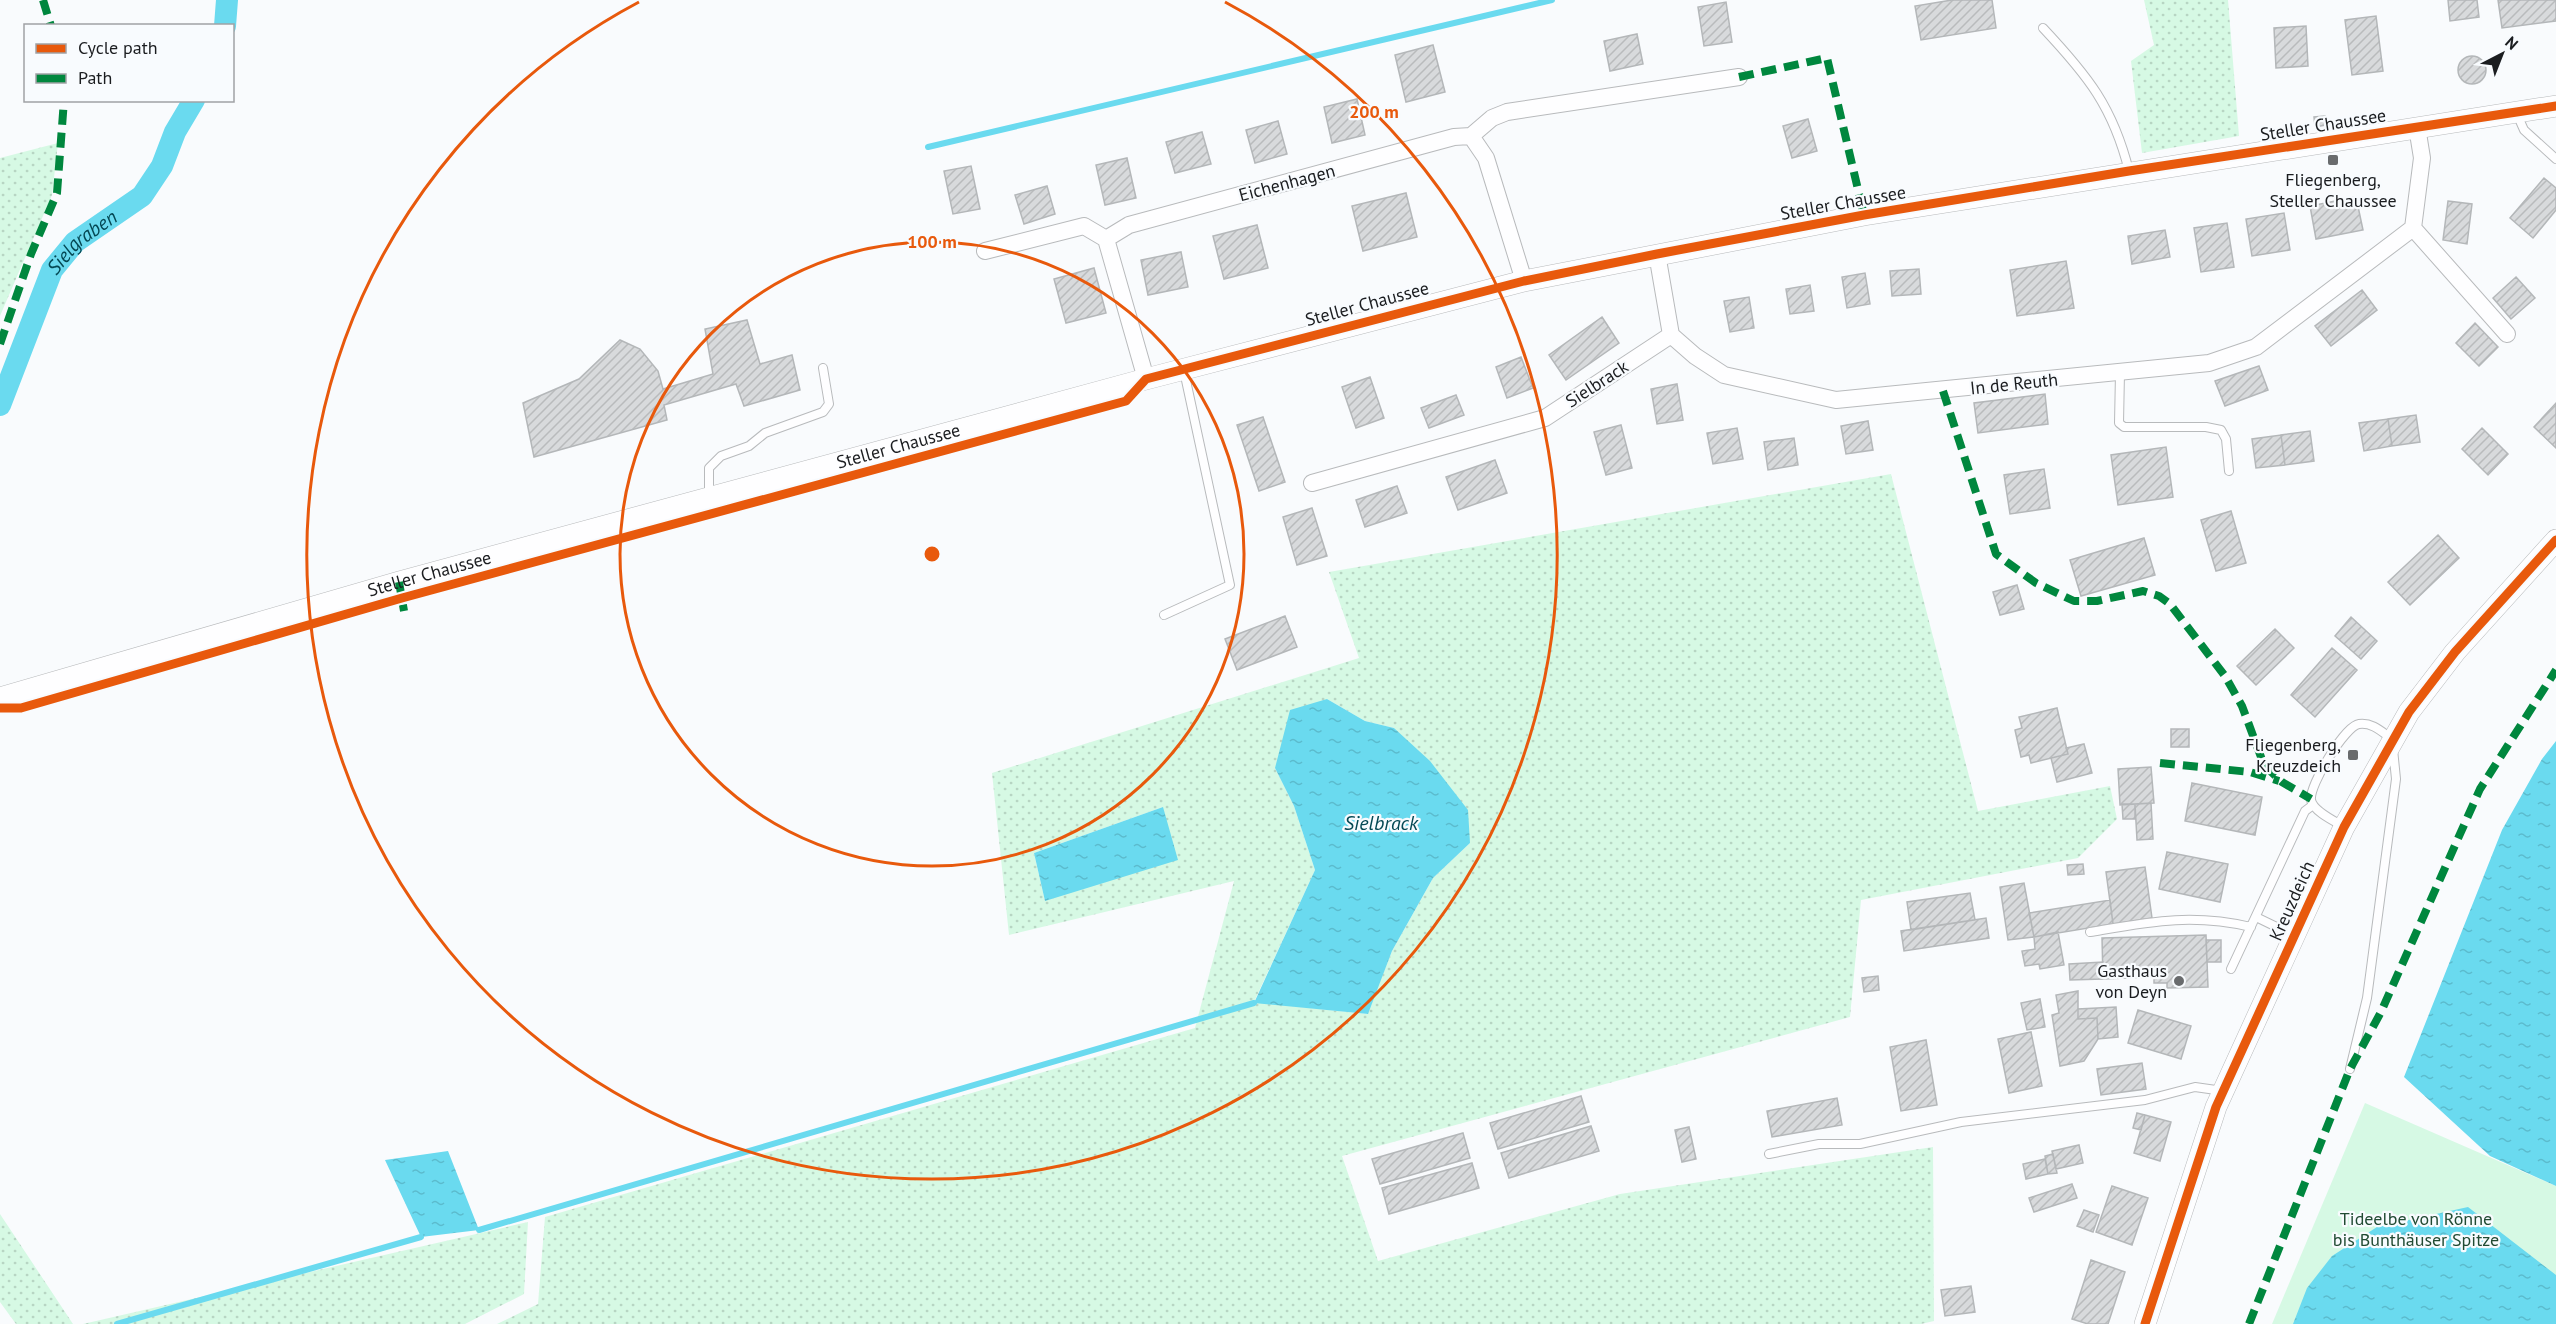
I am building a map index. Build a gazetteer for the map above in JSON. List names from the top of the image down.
{
  "streets": {
    "street": [
      "Steller Chaussee",
      "Eichenhagen",
      "Sielbrack",
      "In de Reuth",
      "Kreuzdeich"
    ]
  },
  "crossings": [
    ["Sielbrack", "In de Reuth"]
  ],
  "water": ["Sielgraben", "Sielbrack"],
  "parks": ["Tideelbe von Rönne bis Bunthäuser Spitze"],
  "places": {
    "transit": ["Fliegenberg, Steller Chaussee", "Fliegenberg, Kreuzdeich"],
    "other": ["Gasthaus von Deyn"]
  },
  "legend": ["Cycle path", "Path"],
  "north": "top right",
  "rings": ["200 m", "100 m"]
}
